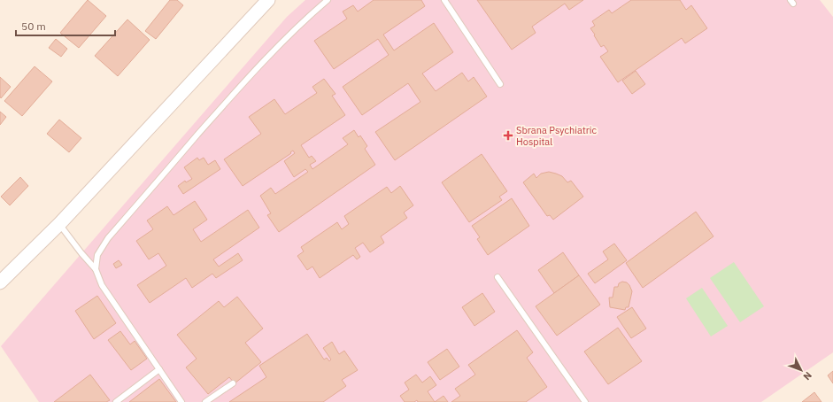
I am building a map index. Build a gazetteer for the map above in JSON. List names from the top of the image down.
{
  "places": {
    "health": ["Sbrana Psychiatric Hospital"]
  },
  "scale_bar": "50 m",
  "north": "bottom right"
}
